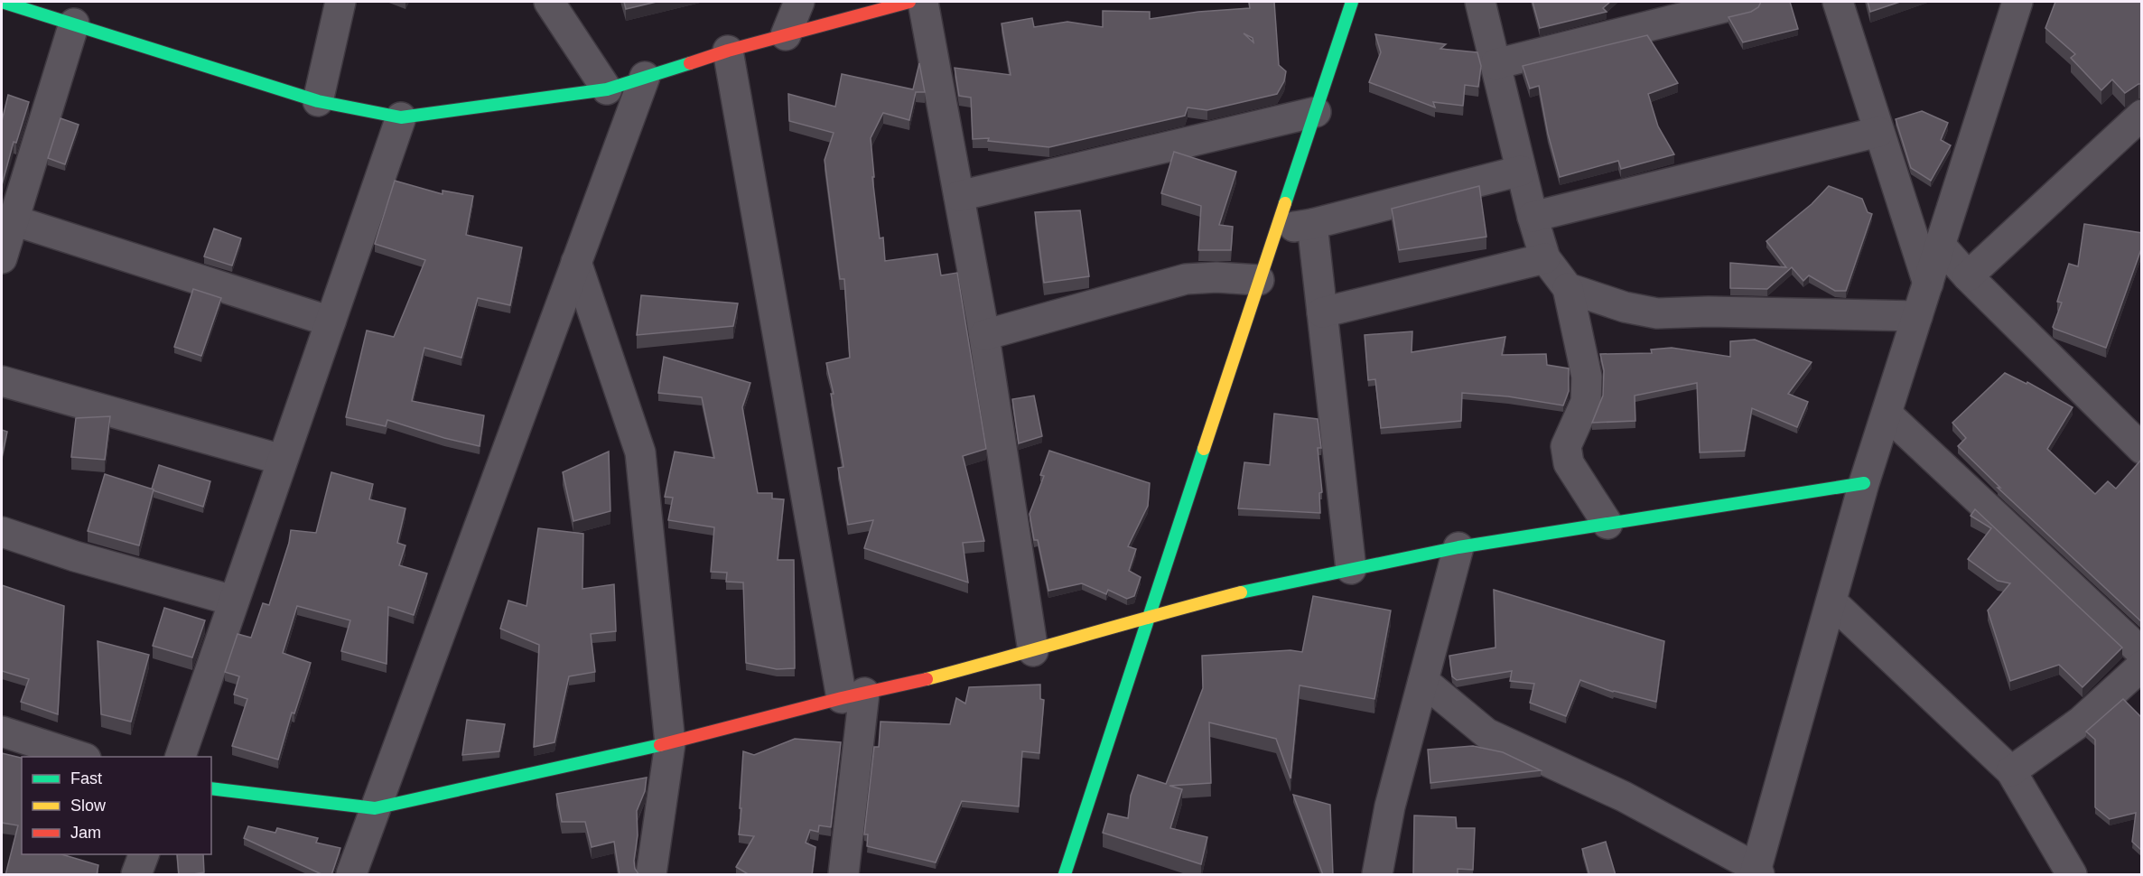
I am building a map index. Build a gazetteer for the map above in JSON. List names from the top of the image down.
{
  "legend": ["Fast", "Slow", "Jam"]
}
